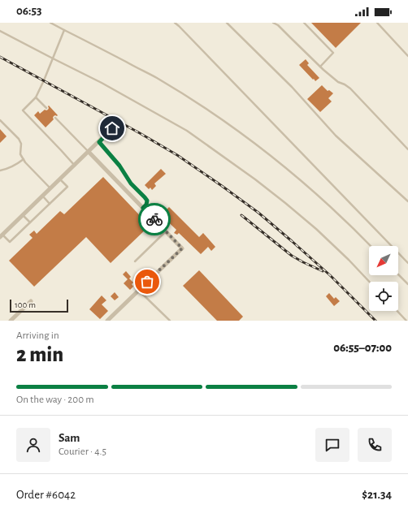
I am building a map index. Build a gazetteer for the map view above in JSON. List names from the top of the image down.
{
  "scale_bar": "100 m",
  "north": "bottom left",
  "page": {
    "status": "06:53",
    "scale": "100 m",
    "heading": ["2 min", "Arriving in", "06:55–07:00"],
    "panel": [
      "Sam",
      "Courier · 4.5",
      "Order #6042",
      "$21.34"
    ],
    "bar": "On the way · 200 m"
  }
}
